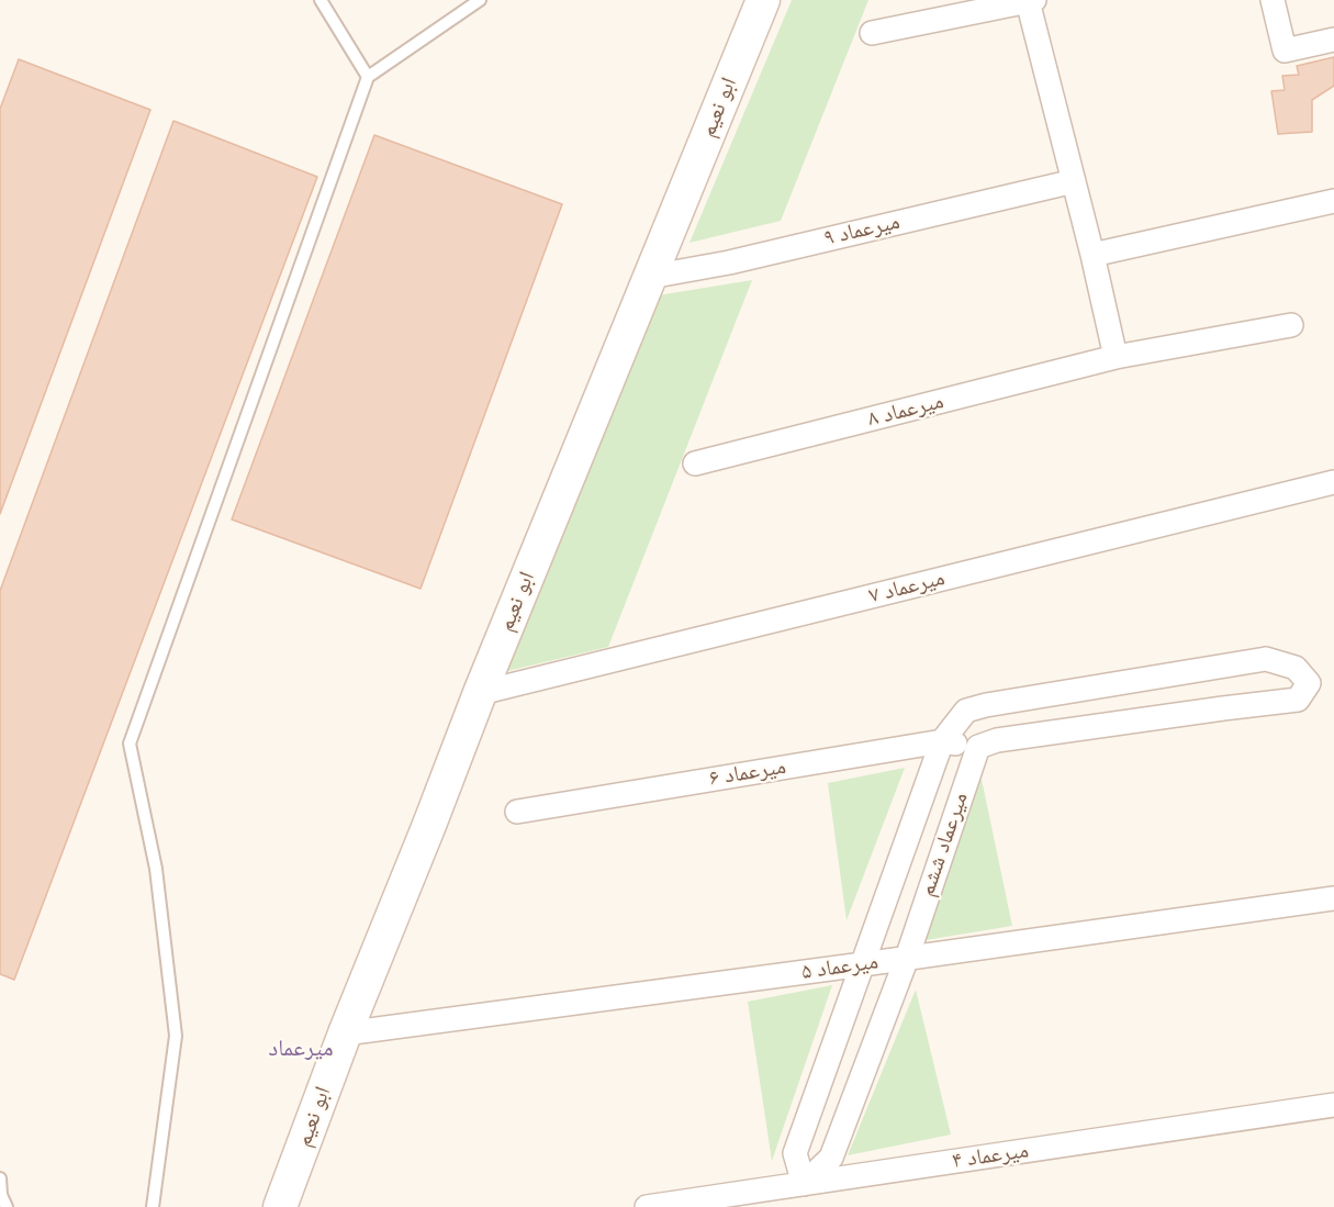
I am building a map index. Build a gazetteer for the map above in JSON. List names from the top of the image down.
{
  "streets": {
    "main road": ["ابو نعیم"],
    "street": [
      "میرعماد ۹",
      "میرعماد ۸",
      "میرعماد ۷",
      "میرعماد ۶",
      "میرعماد ششم",
      "میرعماد ۵",
      "میرعماد ۴"
    ]
  },
  "crossings": [
    ["ابو نعیم", "میرعماد ۹"],
    ["ابو نعیم", "میرعماد ۷"],
    ["ابو نعیم", "میرعماد ۵"],
    ["میرعماد ۶", "میرعماد ششم"],
    ["میرعماد ششم", "میرعماد ۵"],
    ["میرعماد ششم", "میرعماد ۴"]
  ],
  "districts": ["میرعماد"]
}
